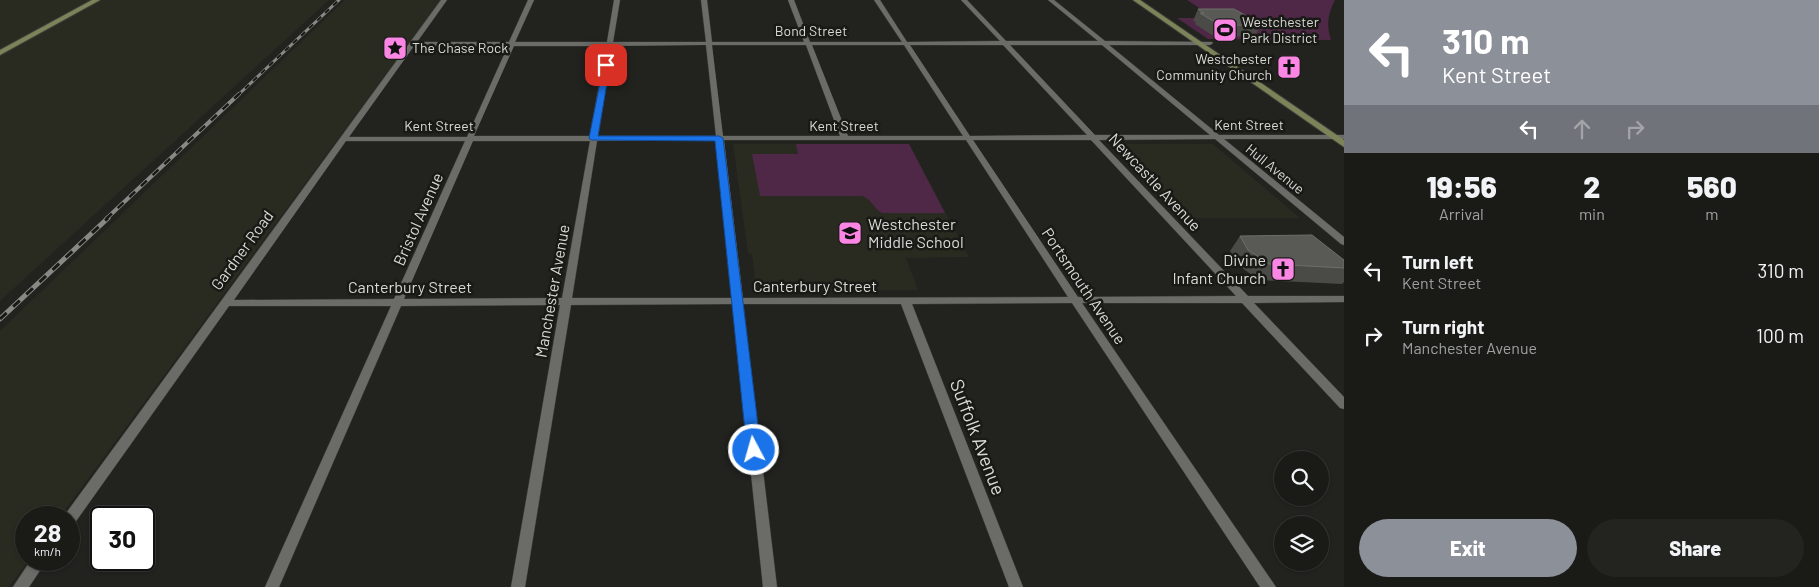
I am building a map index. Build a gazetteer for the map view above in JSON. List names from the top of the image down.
{
  "streets": {
    "street": [
      "Bond Street",
      "Kent Street",
      "Hull Avenue",
      "Newcastle Avenue",
      "Bristol Avenue",
      "Gardner Road",
      "Canterbury Street",
      "Portsmouth Avenue",
      "Manchester Avenue",
      "Suffolk Avenue"
    ]
  },
  "crossings": [
    ["Bond Street", "Hull Avenue"],
    ["Bond Street", "Newcastle Avenue"],
    ["Bond Street", "Bristol Avenue"],
    ["Bond Street", "Gardner Road"],
    ["Bond Street", "Portsmouth Avenue"],
    ["Bond Street", "Manchester Avenue"],
    ["Kent Street", "Hull Avenue"],
    ["Kent Street", "Newcastle Avenue"],
    ["Kent Street", "Bristol Avenue"],
    ["Kent Street", "Gardner Road"],
    ["Kent Street", "Portsmouth Avenue"],
    ["Kent Street", "Manchester Avenue"],
    ["Newcastle Avenue", "Canterbury Street"],
    ["Bristol Avenue", "Canterbury Street"],
    ["Gardner Road", "Canterbury Street"],
    ["Canterbury Street", "Portsmouth Avenue"],
    ["Canterbury Street", "Manchester Avenue"],
    ["Canterbury Street", "Suffolk Avenue"]
  ],
  "places": {
    "sports": ["Westchester Park District"],
    "place": ["The Chase Rock"],
    "church": ["Westchester Community Church", "Divine Infant Church"],
    "school or university": ["Westchester Middle School"]
  },
  "page": {
    "turn": ["310 m", "Kent Street"],
    "eta": [
      "19:56",
      "Arrival",
      "2",
      "min",
      "560",
      "m"
    ],
    "list": [
      {
        "name": "Turn left",
        "note": "Kent Street",
        "value": "310 m"
      },
      {
        "name": "Turn right",
        "note": "Manchester Avenue",
        "value": "100 m"
      }
    ],
    "speed": "28 km/h",
    "limit": "30",
    "buttons": ["Exit", "Share"]
  }
}
